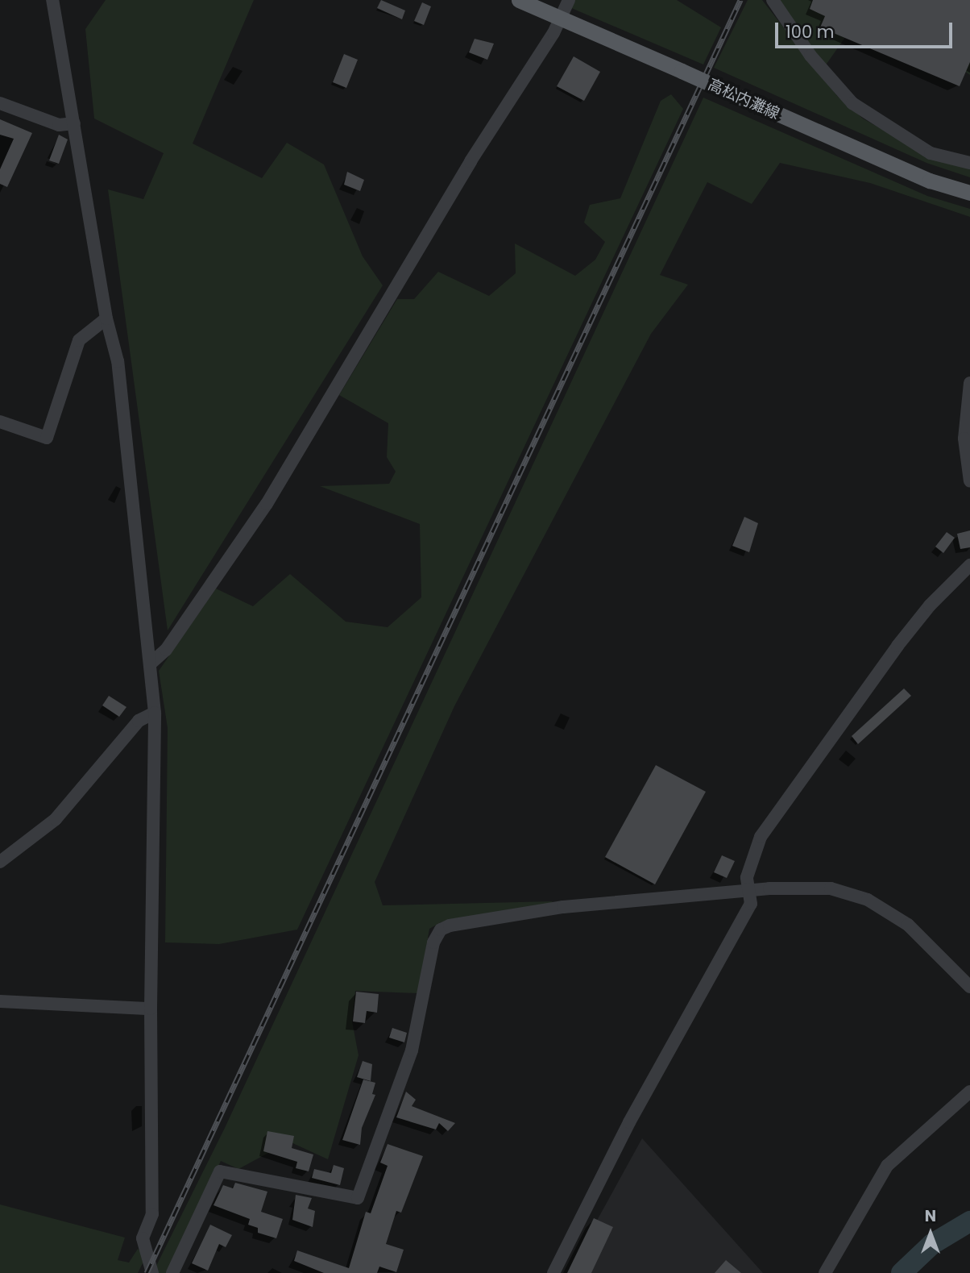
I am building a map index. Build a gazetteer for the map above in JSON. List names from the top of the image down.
{
  "streets": {
    "main road": ["高松内灘線"]
  },
  "scale_bar": "100 m",
  "north": "top"
}
